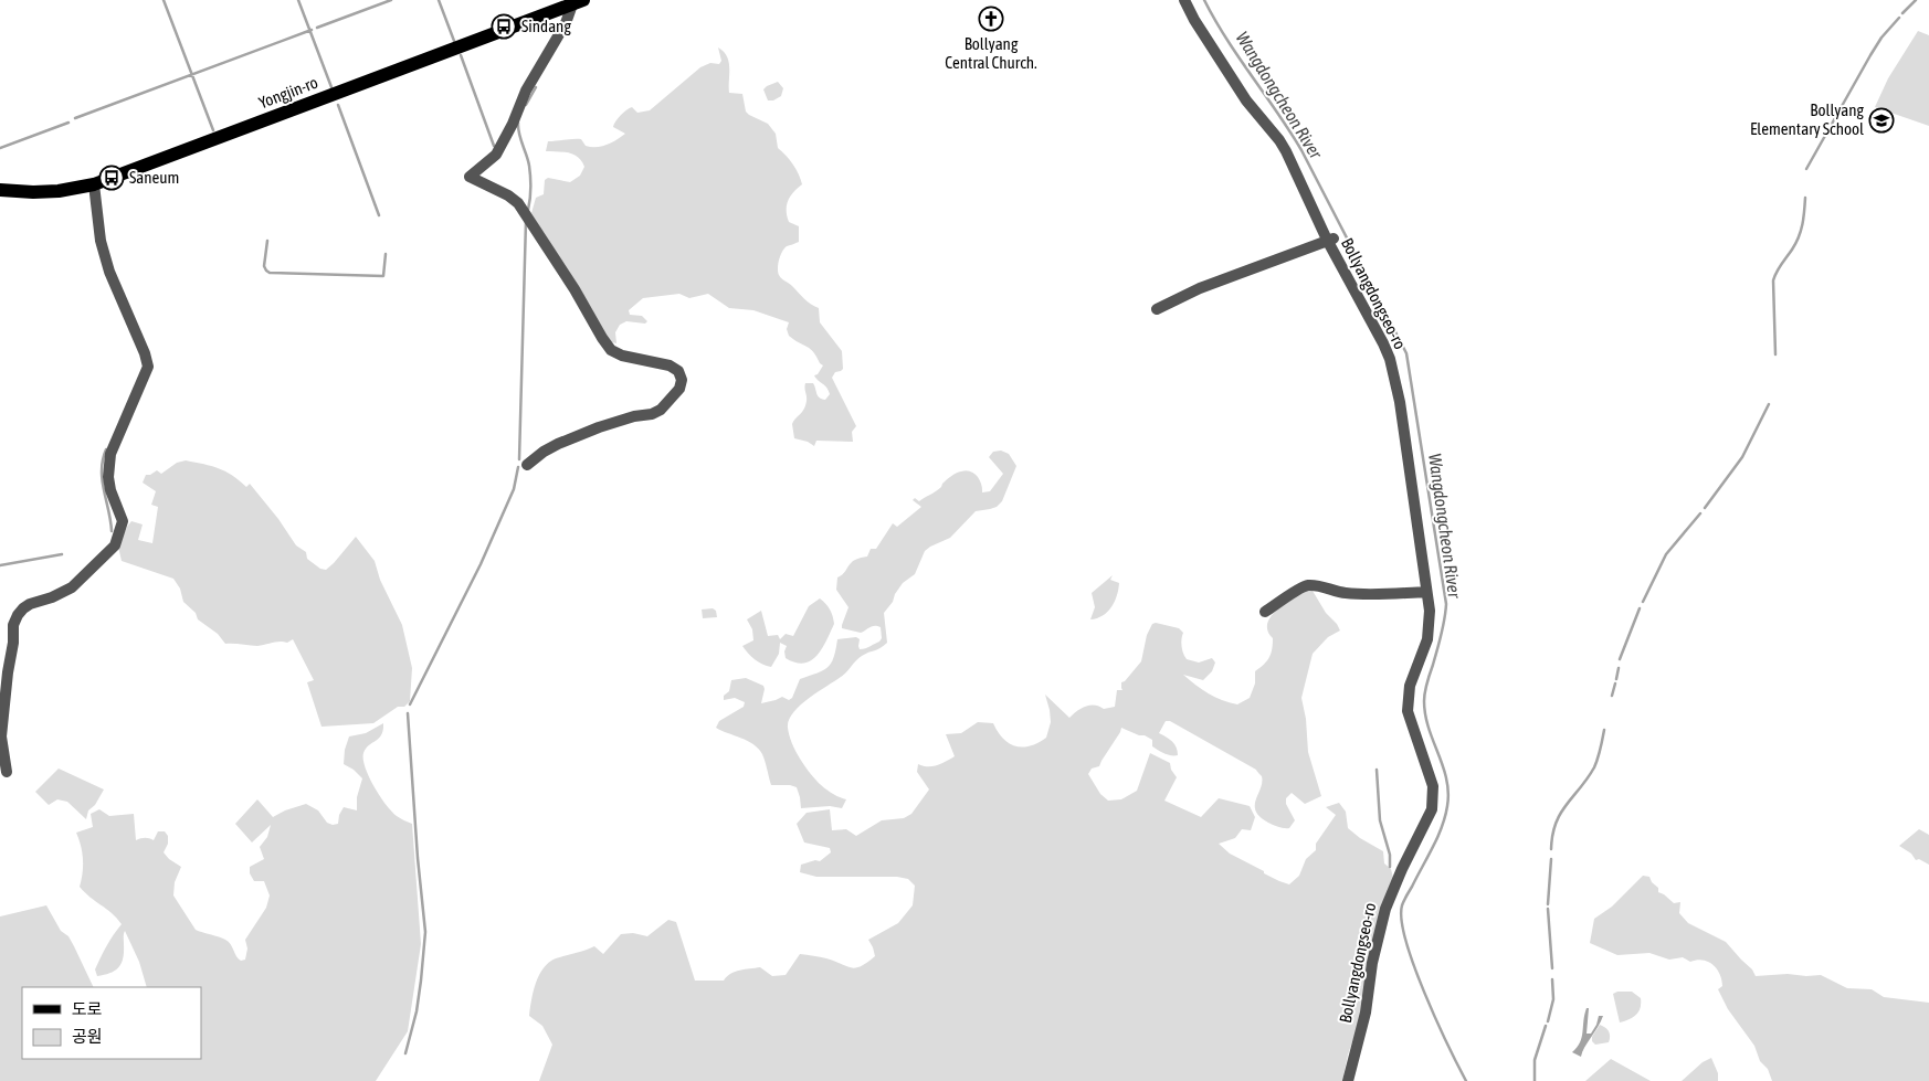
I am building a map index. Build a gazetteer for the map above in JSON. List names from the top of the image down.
{
  "streets": {
    "main road": ["Yongjin-ro"],
    "street": ["Bollyangdongseo-ro"]
  },
  "water": ["Wangdongcheon River"],
  "places": {
    "church": ["Bollyang Central Church."],
    "bus stop": ["Sindang", "Saneum"],
    "school or university": ["Bollyang Elementary School"]
  },
  "legend": ["도로", "공원"]
}
